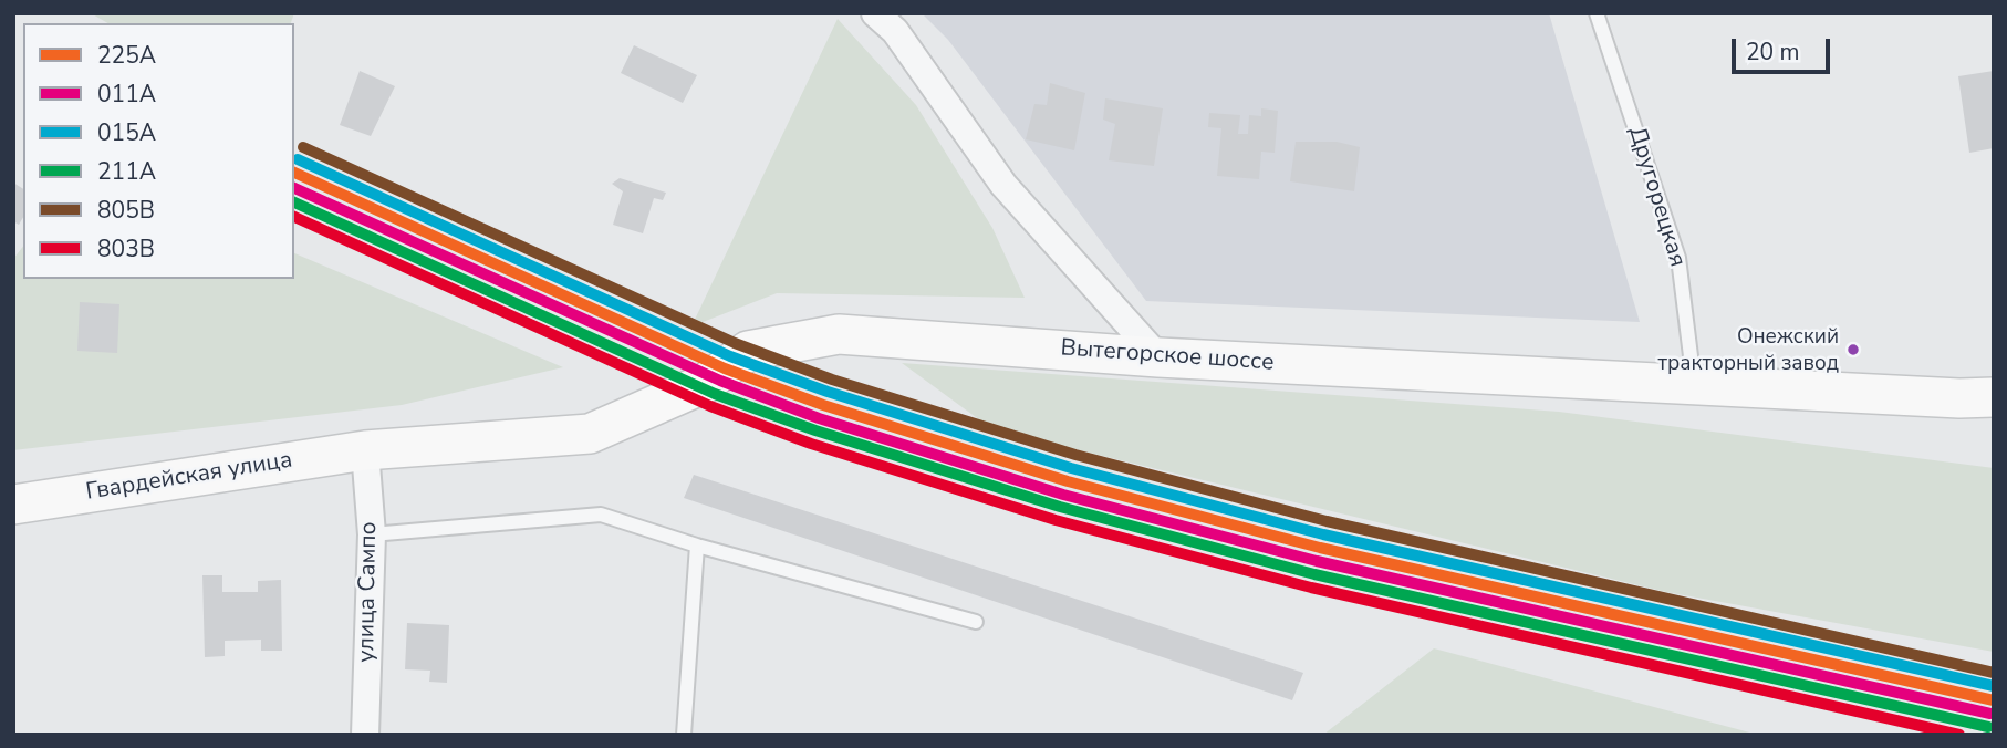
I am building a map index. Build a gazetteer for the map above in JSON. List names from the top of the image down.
{
  "streets": {
    "main road": ["Вытегорское шоссе", "Гвардейская улица"],
    "street": ["улица Сампо"],
    "lane": ["Другорецкая"]
  },
  "crossings": [
    ["Другорецкая", "Вытегорское шоссе"],
    ["Вытегорское шоссе", "Гвардейская улица"],
    ["Вытегорское шоссе", "улица Сампо"],
    ["Гвардейская улица", "улица Сампо"]
  ],
  "places": ["Онежский тракторный завод"],
  "lines": [
    "transit line 805В",
    "transit line 015А",
    "transit line 225А",
    "transit line 011А",
    "transit line 211А",
    "transit line 803В"
  ],
  "legend": [
    "225А",
    "011А",
    "015А",
    "211А",
    "805В",
    "803В"
  ],
  "scale_bar": "20 m"
}
